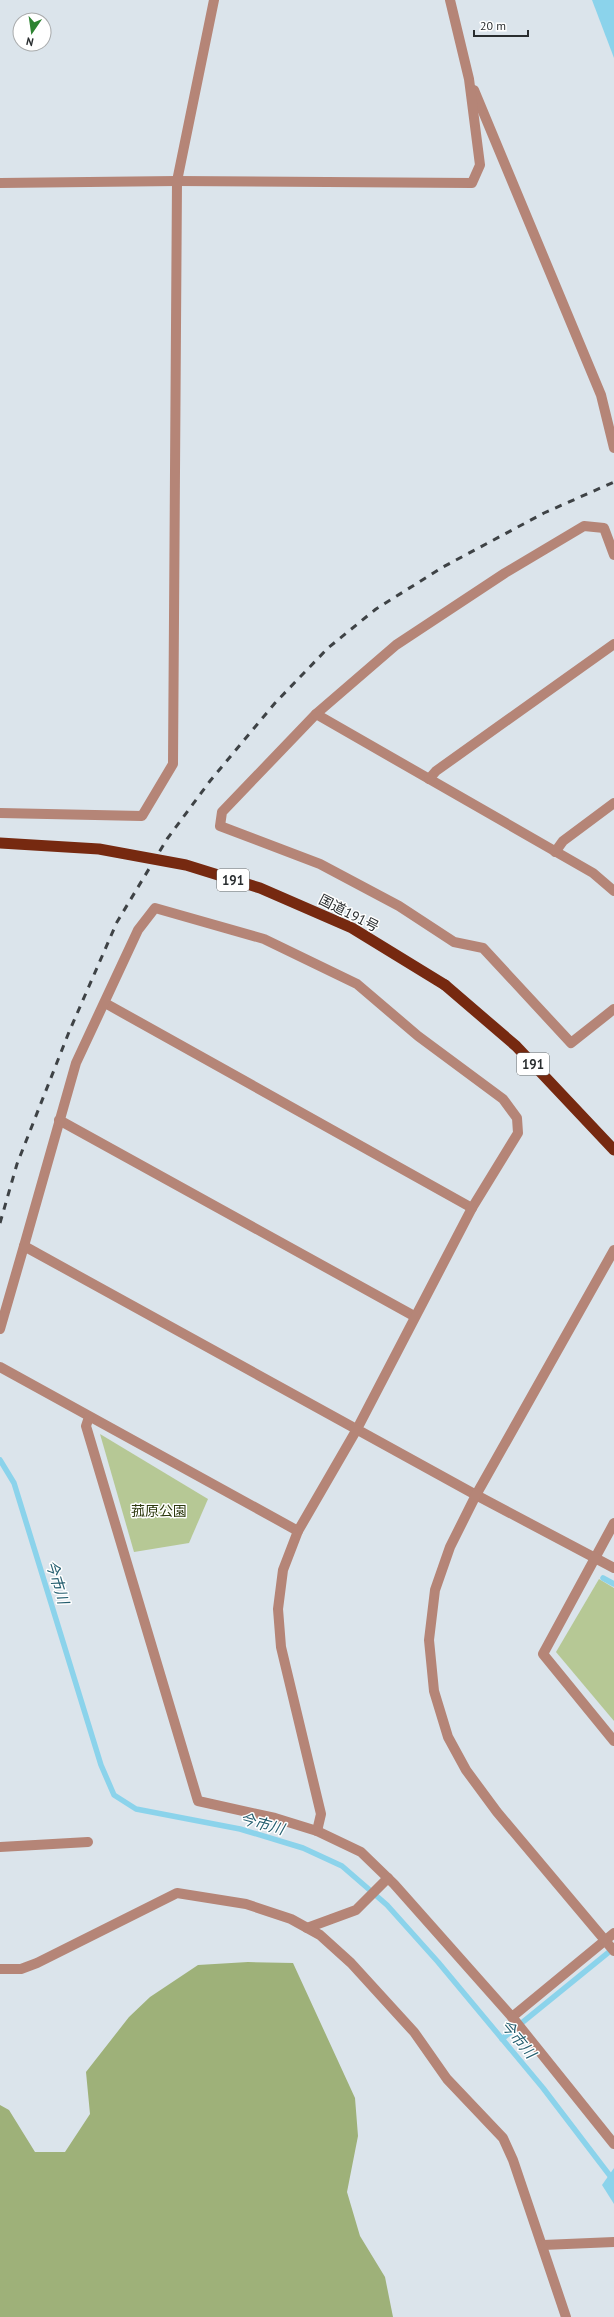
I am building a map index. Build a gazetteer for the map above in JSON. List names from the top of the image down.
{
  "streets": {
    "highway": ["191", "国道191号"]
  },
  "water": ["今市川"],
  "parks": ["菰原公園"],
  "scale_bar": "20 m",
  "north": "bottom"
}
